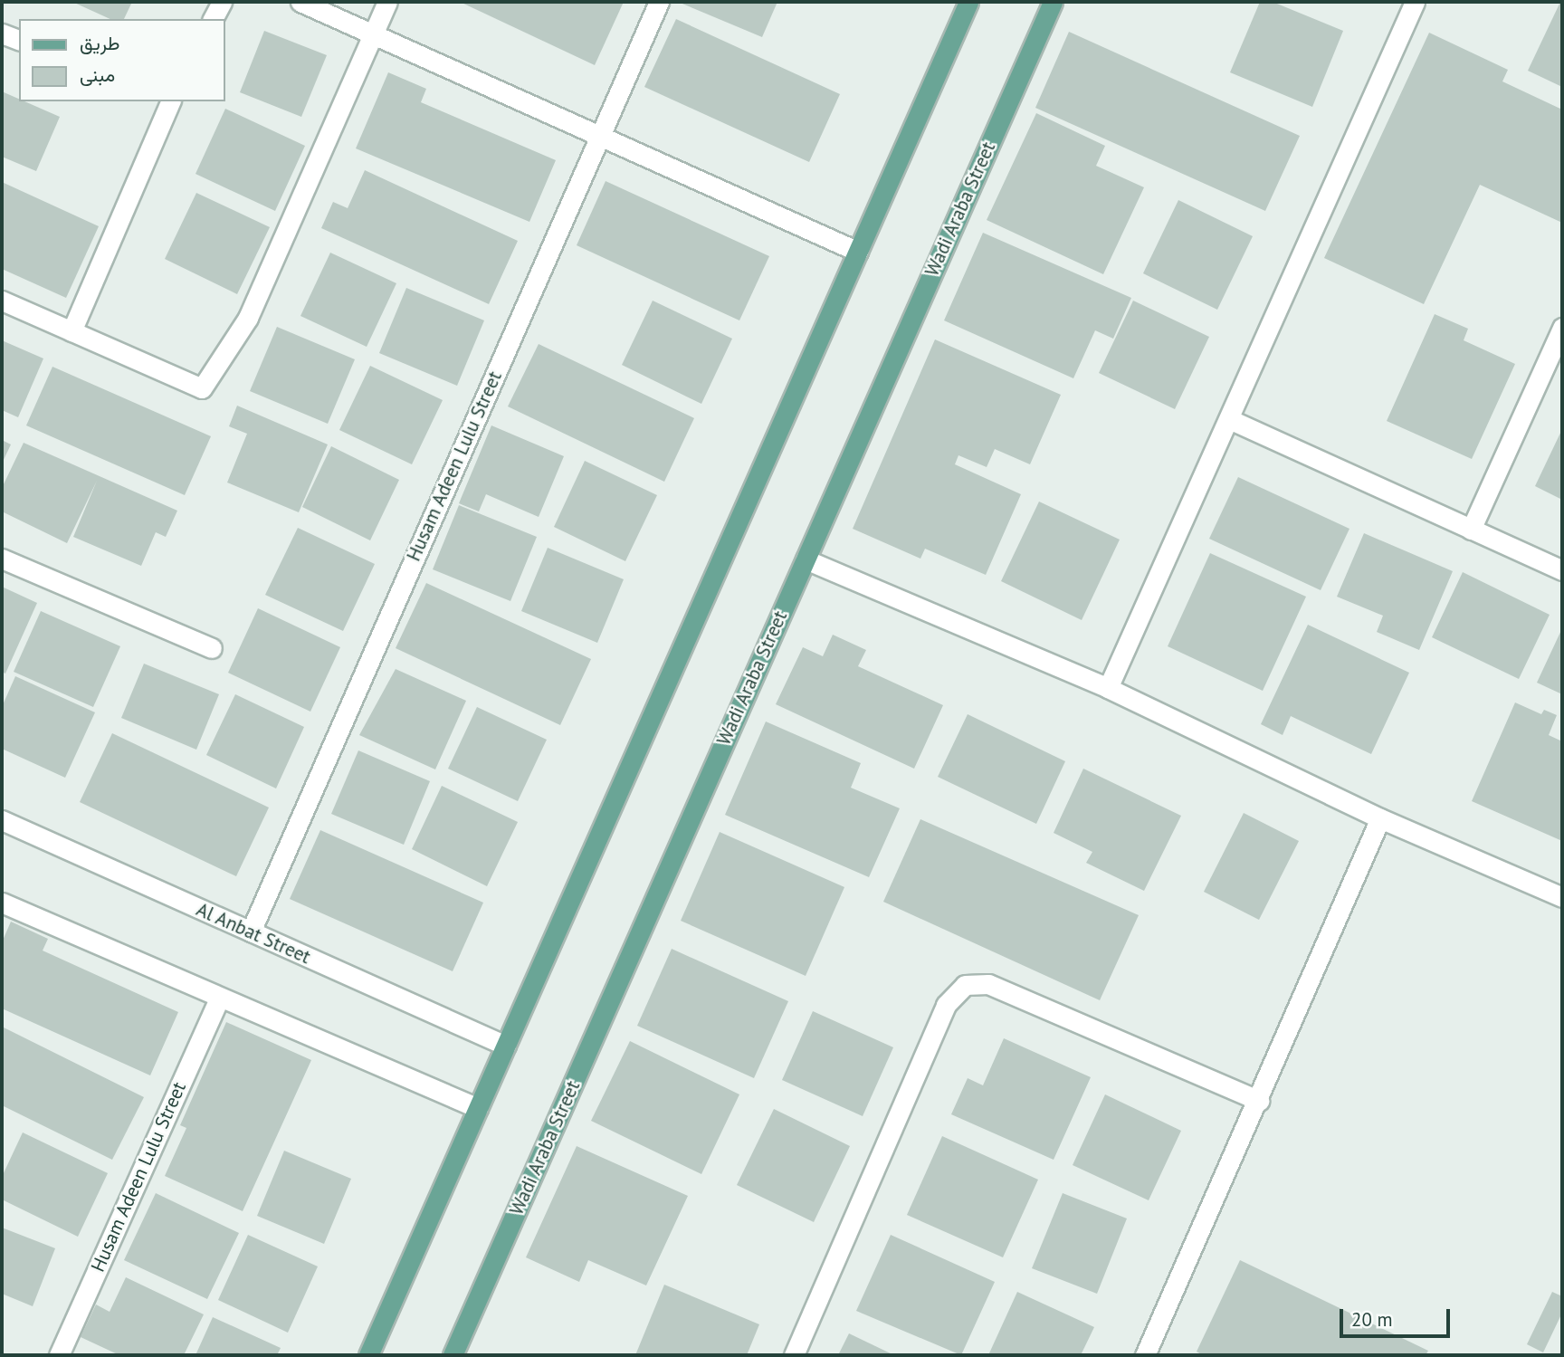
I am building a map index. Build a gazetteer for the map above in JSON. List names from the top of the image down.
{
  "streets": {
    "main road": ["Wadi Araba Street"],
    "street": ["Husam Adeen Lulu Street", "Al Anbat Street"]
  },
  "crossings": [
    ["Husam Adeen Lulu Street", "Al Anbat Street"]
  ],
  "legend": ["طريق", "مبنى"],
  "scale_bar": "20 m"
}
